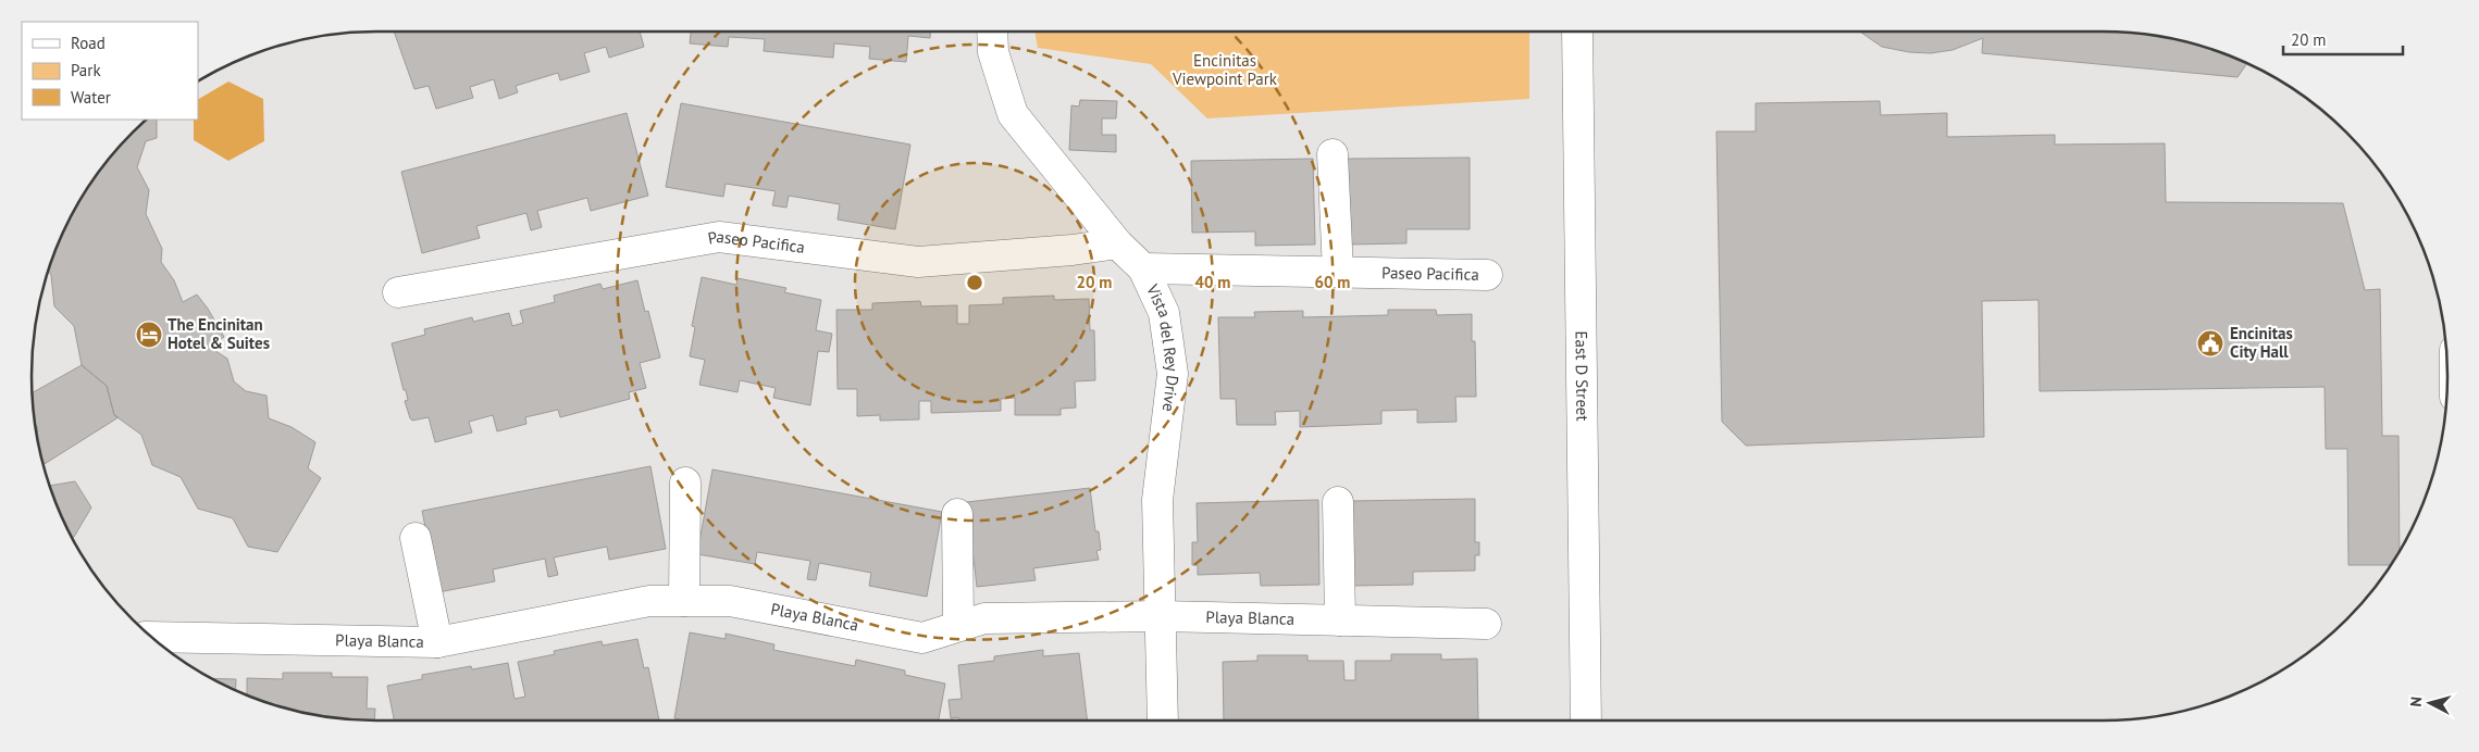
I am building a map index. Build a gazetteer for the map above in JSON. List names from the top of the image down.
{
  "streets": {
    "street": [
      "Paseo Pacifica",
      "Vista del Rey Drive",
      "East D Street",
      "Playa Blanca"
    ]
  },
  "crossings": [
    ["Paseo Pacifica", "Vista del Rey Drive"],
    ["Vista del Rey Drive", "Playa Blanca"]
  ],
  "parks": ["Encinitas Viewpoint Park"],
  "places": {
    "hotel": ["The Encinitan Hotel & Suites"],
    "public building": ["Encinitas City Hall"]
  },
  "legend": ["Road", "Park", "Water"],
  "scale_bar": "20 m",
  "north": "left",
  "rings": ["20 m", "40 m", "60 m"]
}
